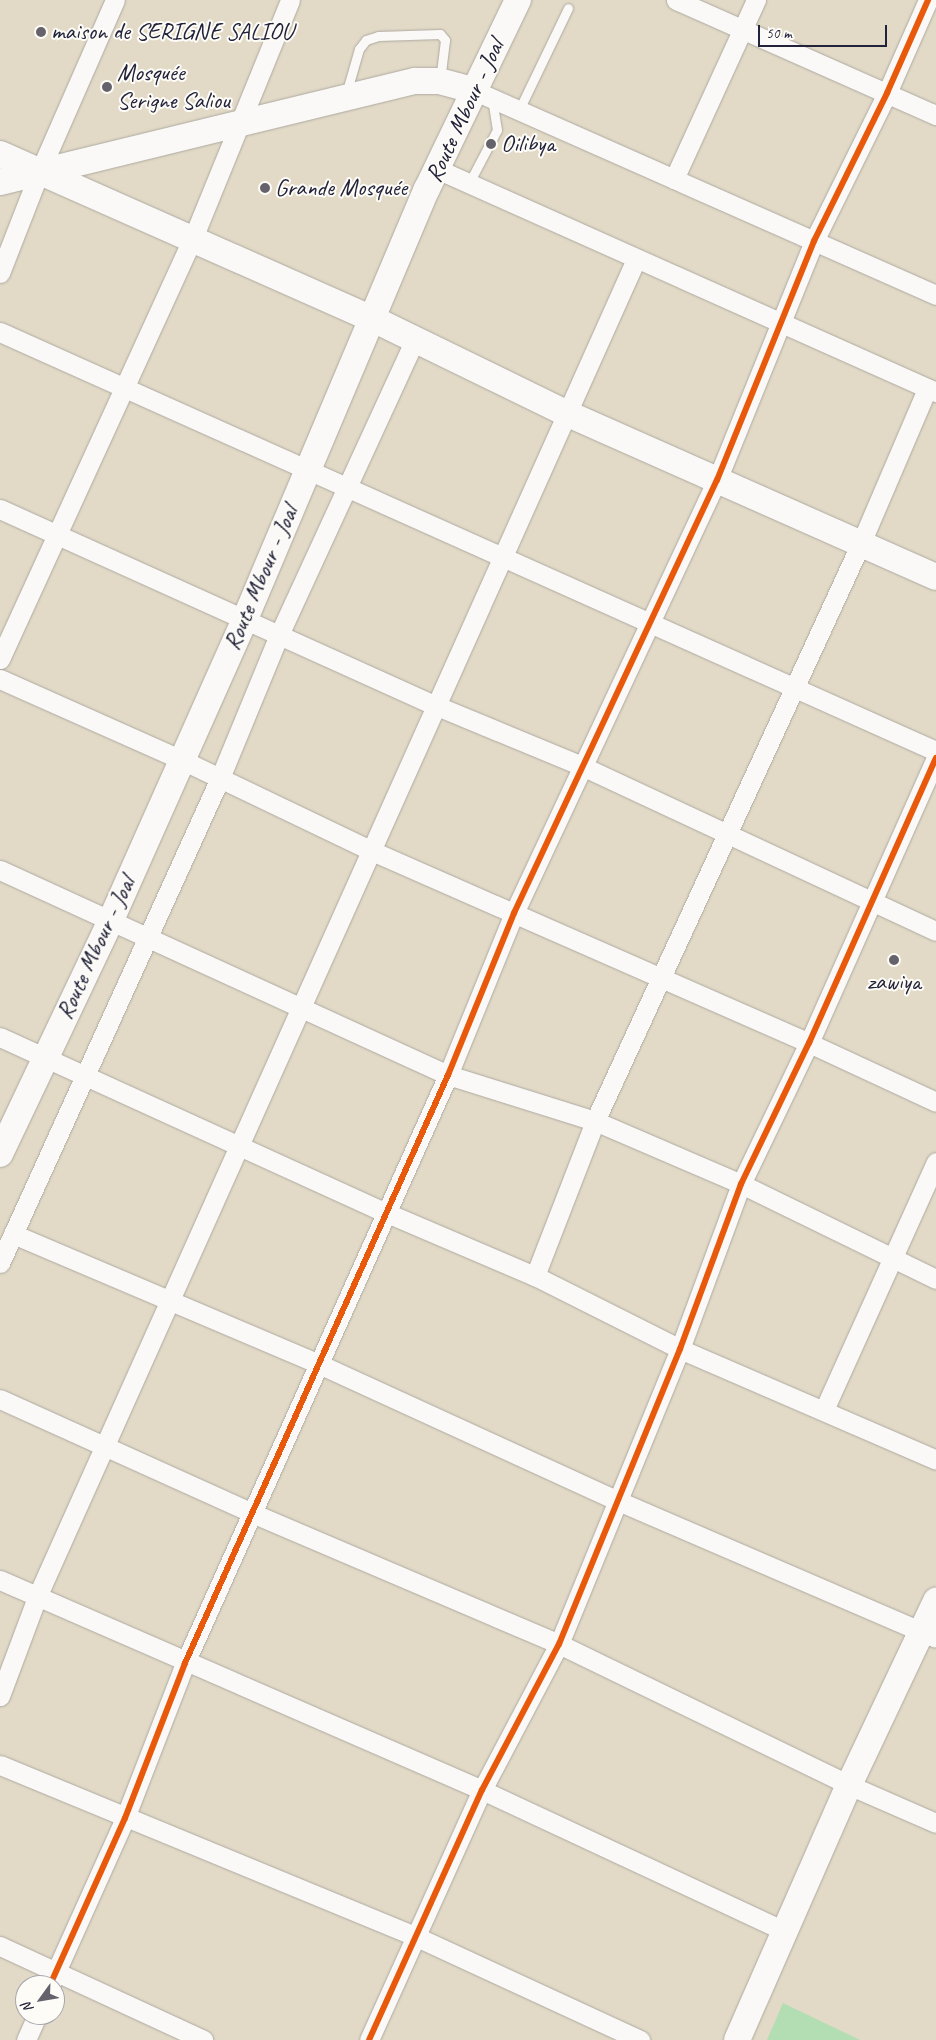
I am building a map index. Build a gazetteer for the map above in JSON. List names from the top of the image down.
{
  "streets": {
    "main road": ["Route Mbour - Joal"]
  },
  "places": [
    "maison de SERIGNE SALIOU",
    "Mosquée Serigne Saliou",
    "Oilibya",
    "Grande Mosquée",
    "zawiya"
  ],
  "scale_bar": "50 m",
  "north": "bottom left"
}
